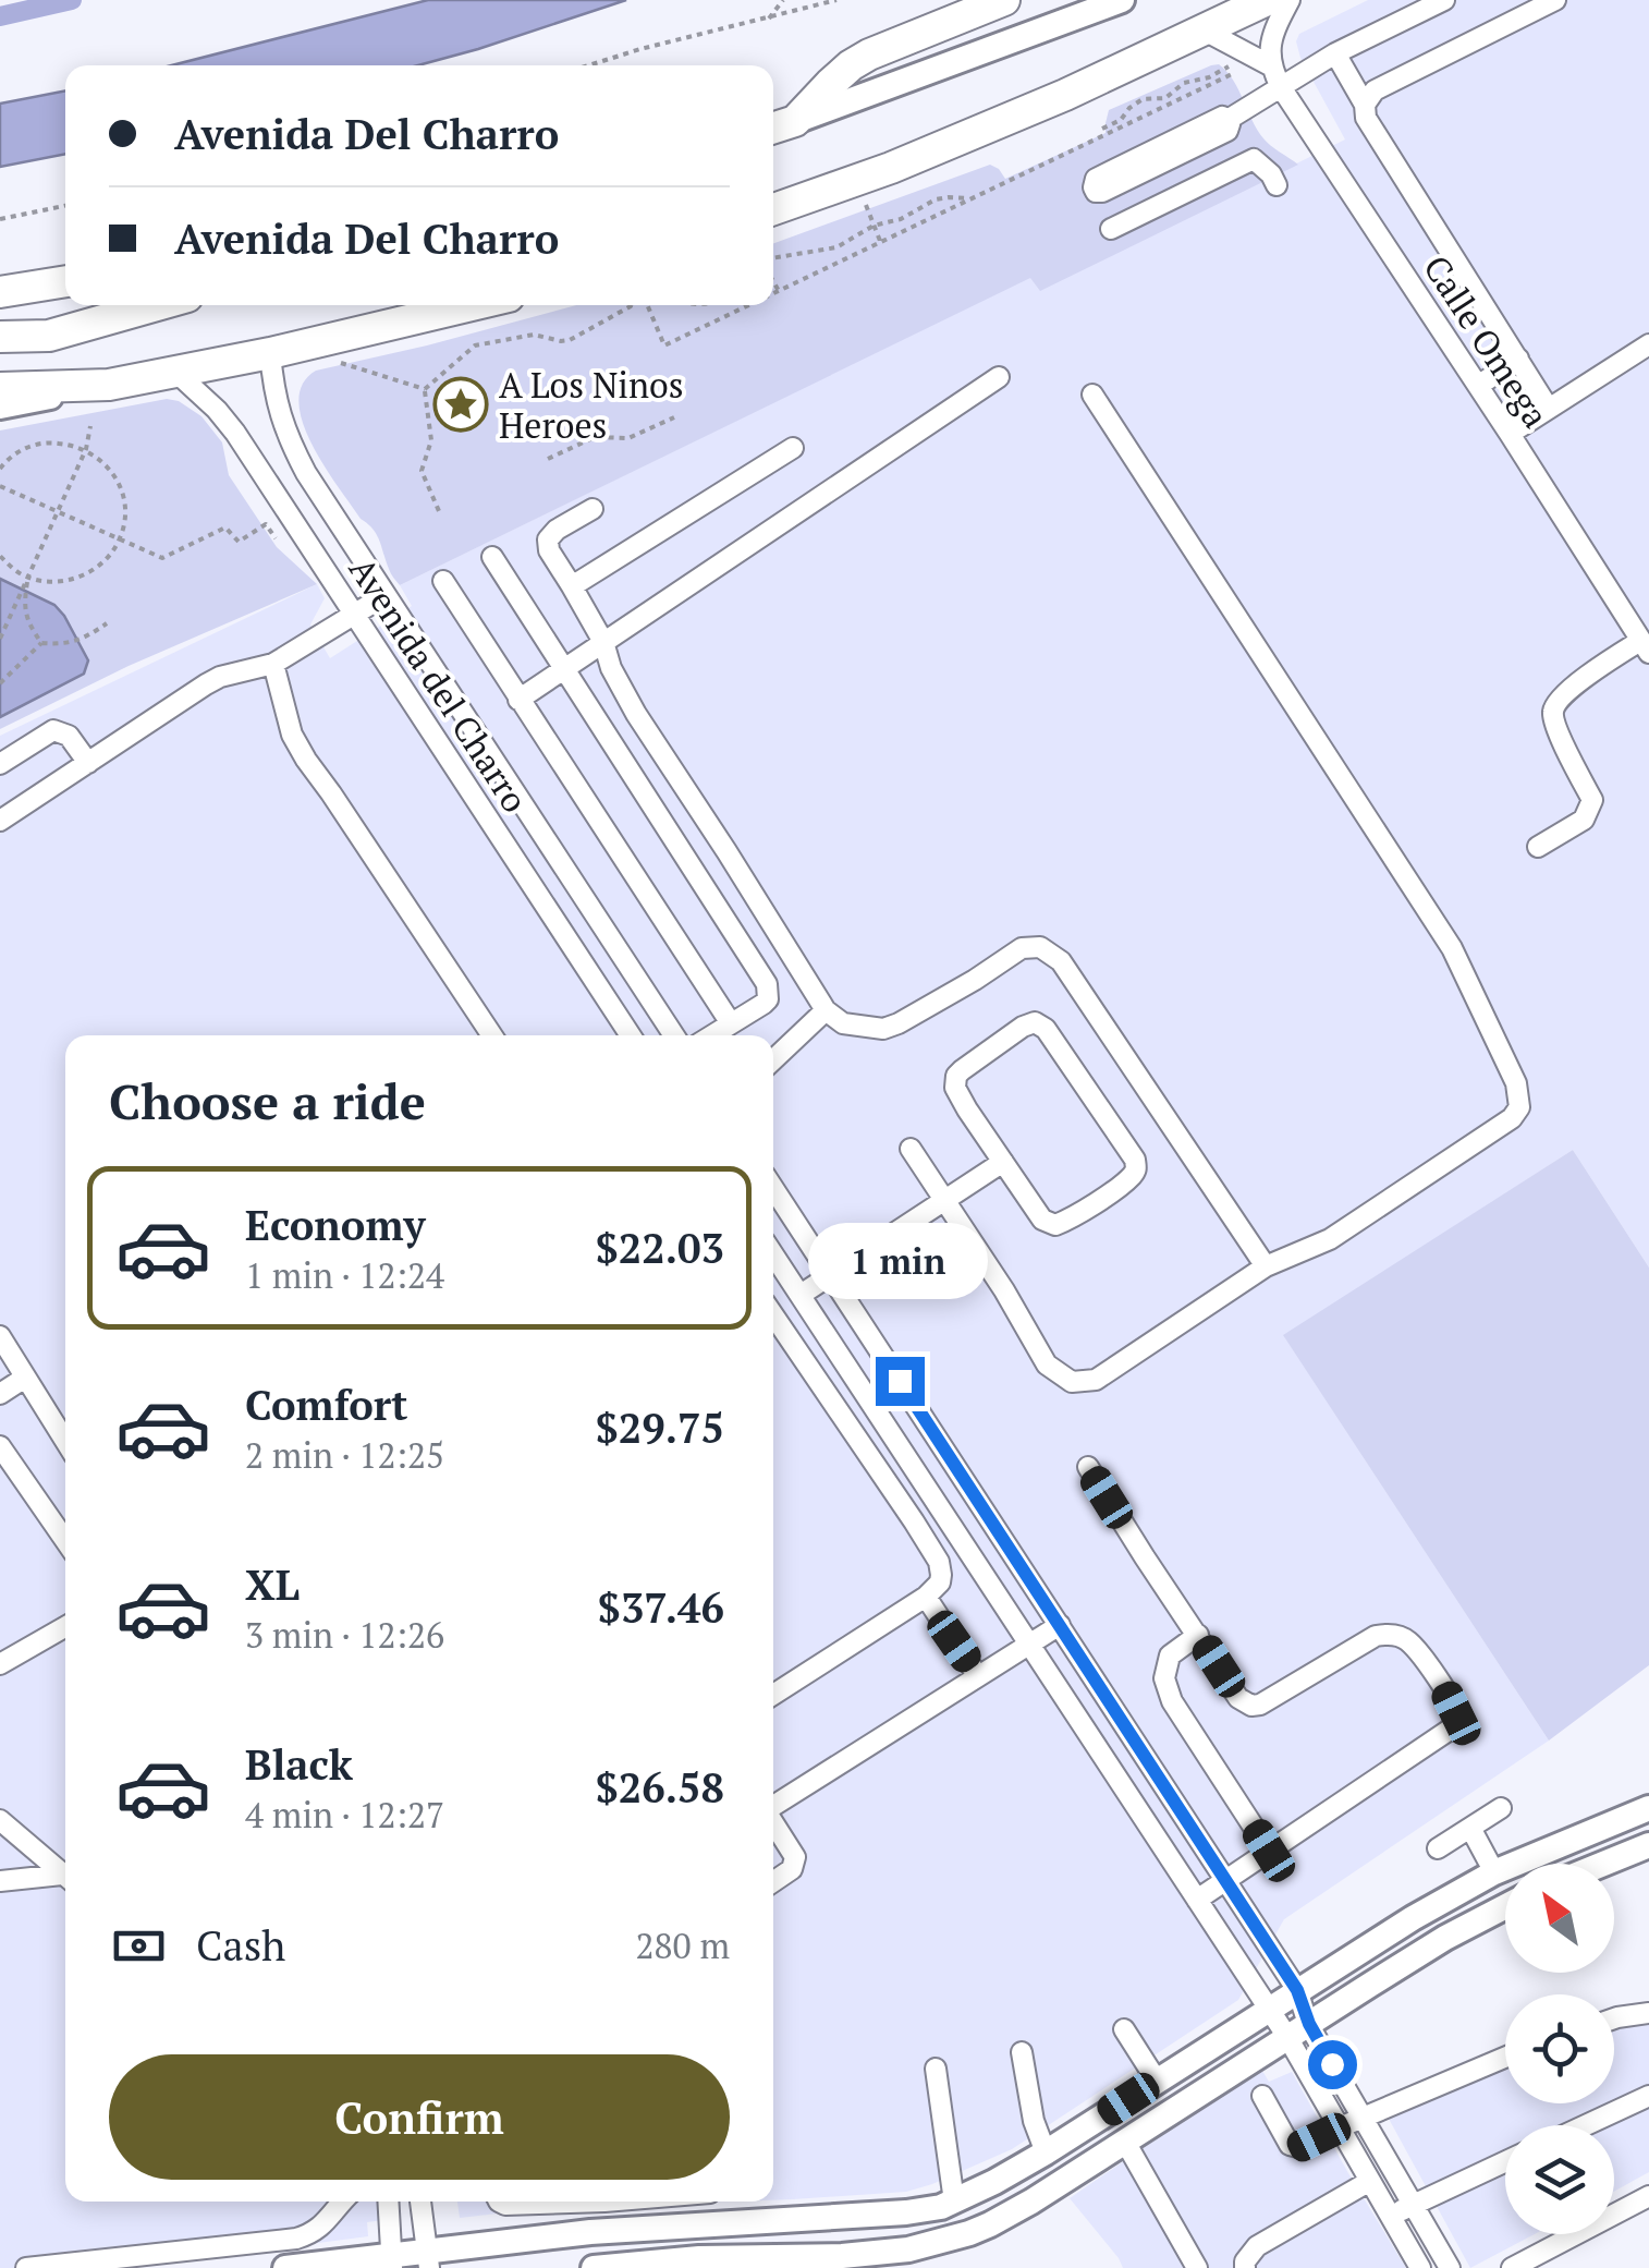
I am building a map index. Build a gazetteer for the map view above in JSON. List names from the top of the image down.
{
  "streets": {
    "street": ["Calle Omega", "Avenida del Charro"]
  },
  "places": {
    "place": ["A Los Ninos Heroes"]
  },
  "north": "top left",
  "page": {
    "banner": ["Avenida Del Charro", "Avenida Del Charro"],
    "heading": "Choose a ride",
    "list": [
      {
        "name": "Economy",
        "note": "1 min · 12:24",
        "value": "$22.03"
      },
      {
        "name": "Comfort",
        "note": "2 min · 12:25",
        "value": "$29.75"
      },
      {
        "name": "XL",
        "note": "3 min · 12:26",
        "value": "$37.46"
      },
      {
        "name": "Black",
        "note": "4 min · 12:27",
        "value": "$26.58"
      }
    ],
    "bubble": "1 min",
    "pay": ["Cash", "280 m"],
    "buttons": "Confirm"
  }
}
